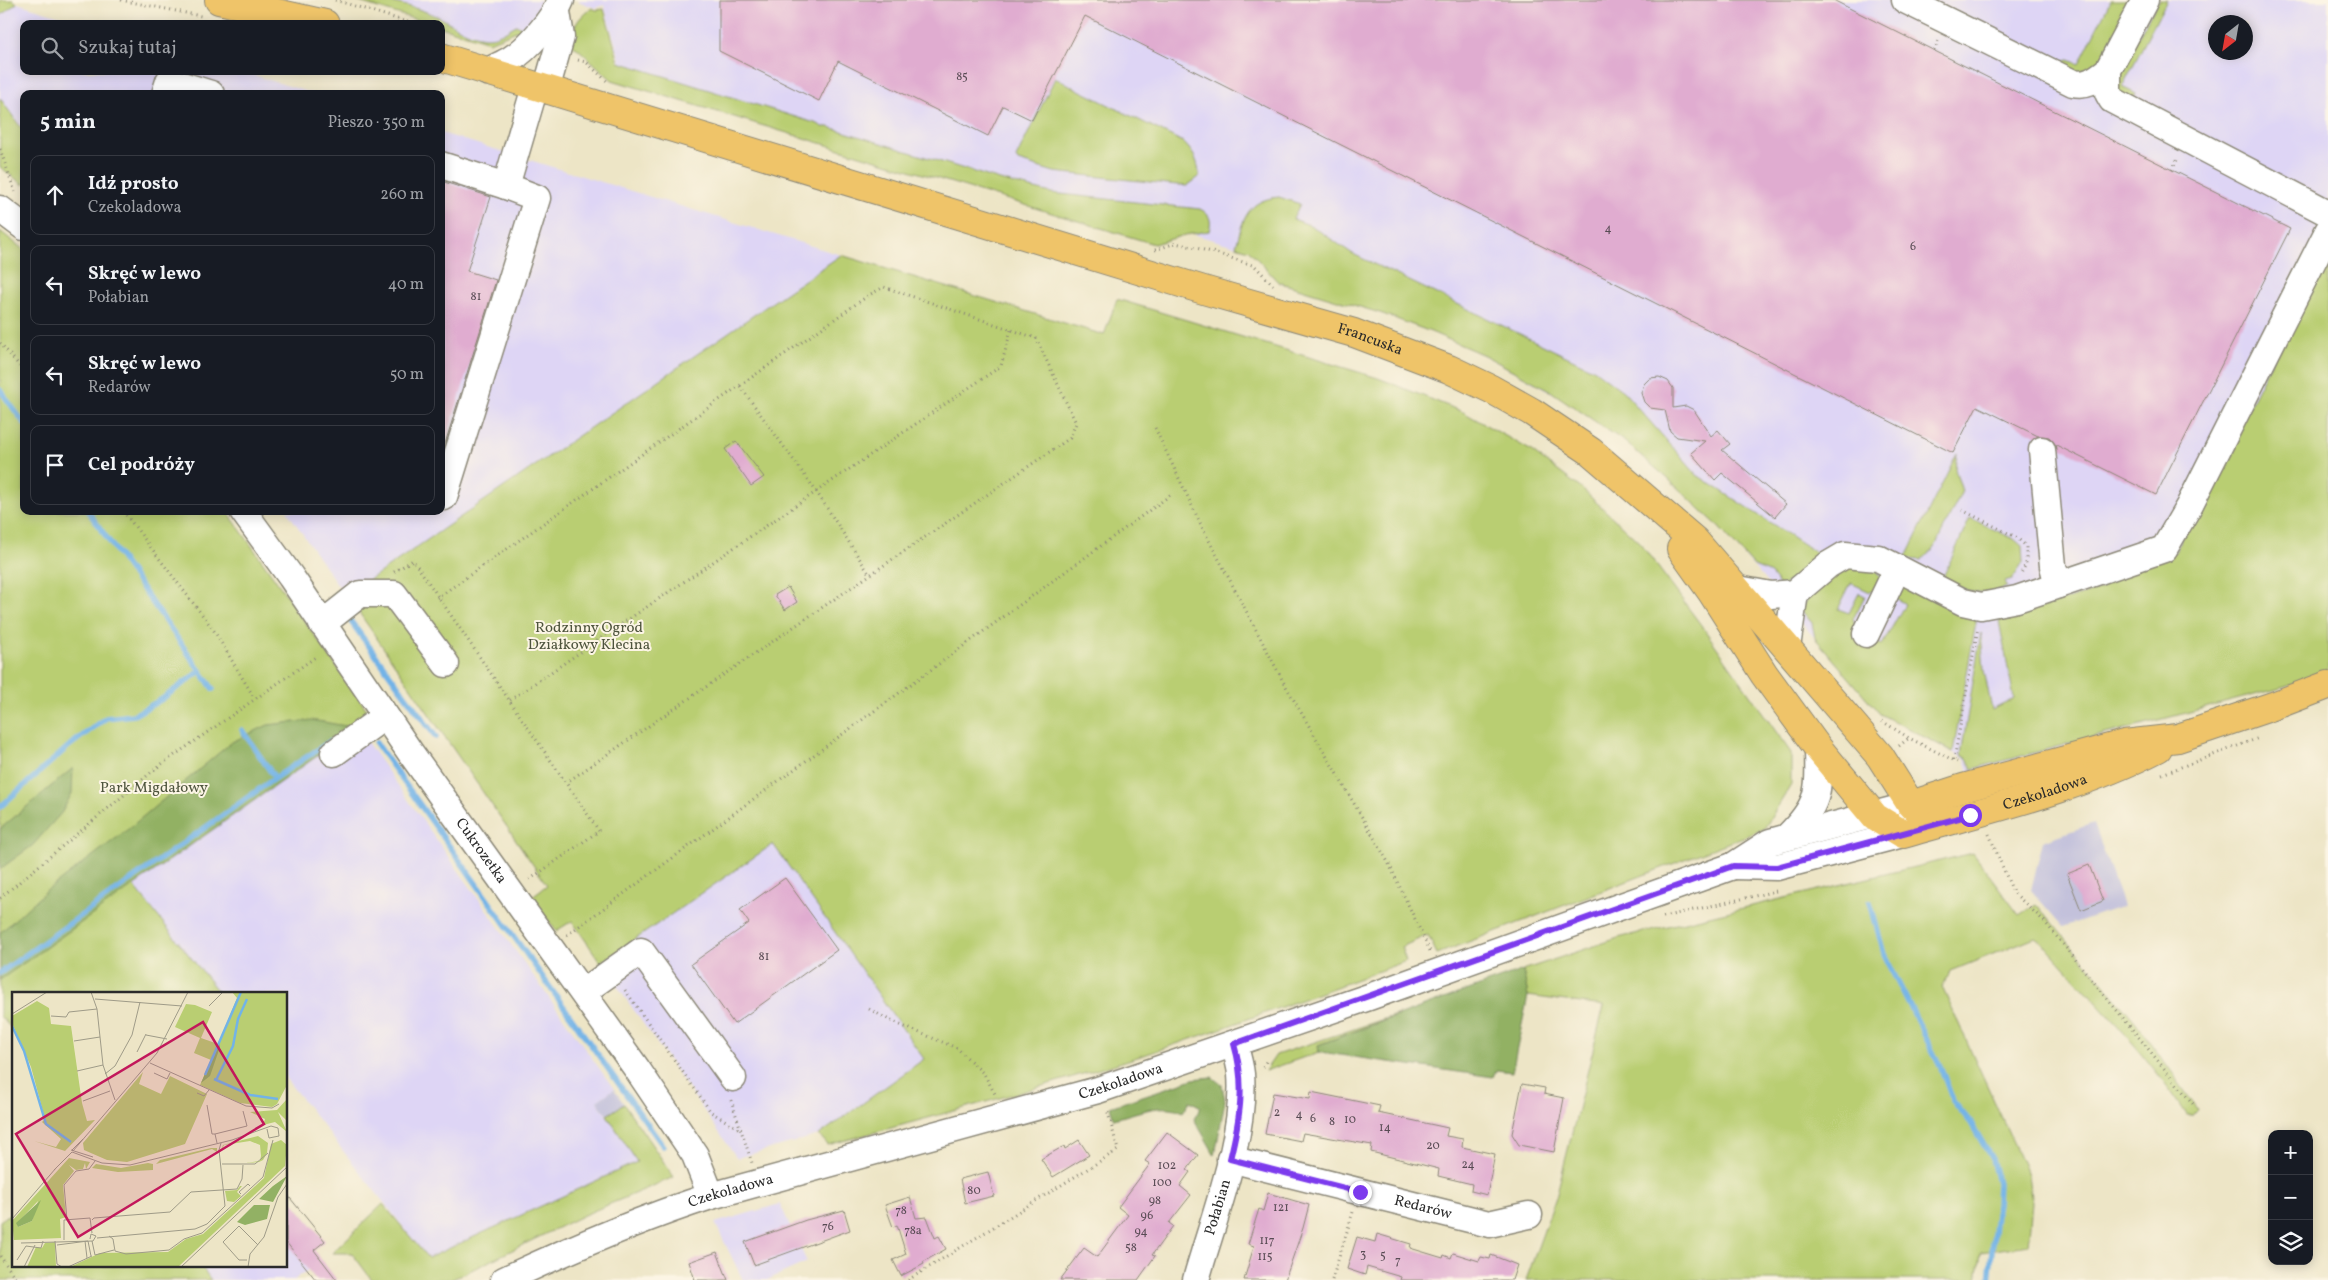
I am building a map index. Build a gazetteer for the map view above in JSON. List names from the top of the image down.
{
  "streets": {
    "main road": ["Francuska", "Czekoladowa"],
    "street": ["Cukrozetka", "Połabian", "Redarów"]
  },
  "crossings": [
    ["Francuska", "Czekoladowa"],
    ["Czekoladowa", "Cukrozetka"],
    ["Czekoladowa", "Połabian"],
    ["Połabian", "Redarów"]
  ],
  "parks": ["Rodzinny Ogród Działkowy Klecina", "Park Migdałowy"],
  "house_numbers": [
    "85",
    "4",
    "6",
    "81",
    "81",
    "2",
    "4",
    "6",
    "10",
    "8",
    "14",
    "20",
    "24",
    "102",
    "100",
    "80",
    "98",
    "121",
    "78",
    "96",
    "76",
    "78a",
    "94",
    "117",
    "58",
    "3",
    "5",
    "115",
    "7"
  ],
  "north": "bottom left",
  "page": {
    "search": "Szukaj tutaj",
    "heading": ["5 min", "Pieszo · 350 m"],
    "list": [
      ["Idź prosto", "Czekoladowa", "260 m"],
      ["Skręć w lewo", "Połabian", "40 m"],
      ["Skręć w lewo", "Redarów", "50 m"],
      "Cel podróży"
    ],
    "map_buttons": ["+", "−"]
  }
}
